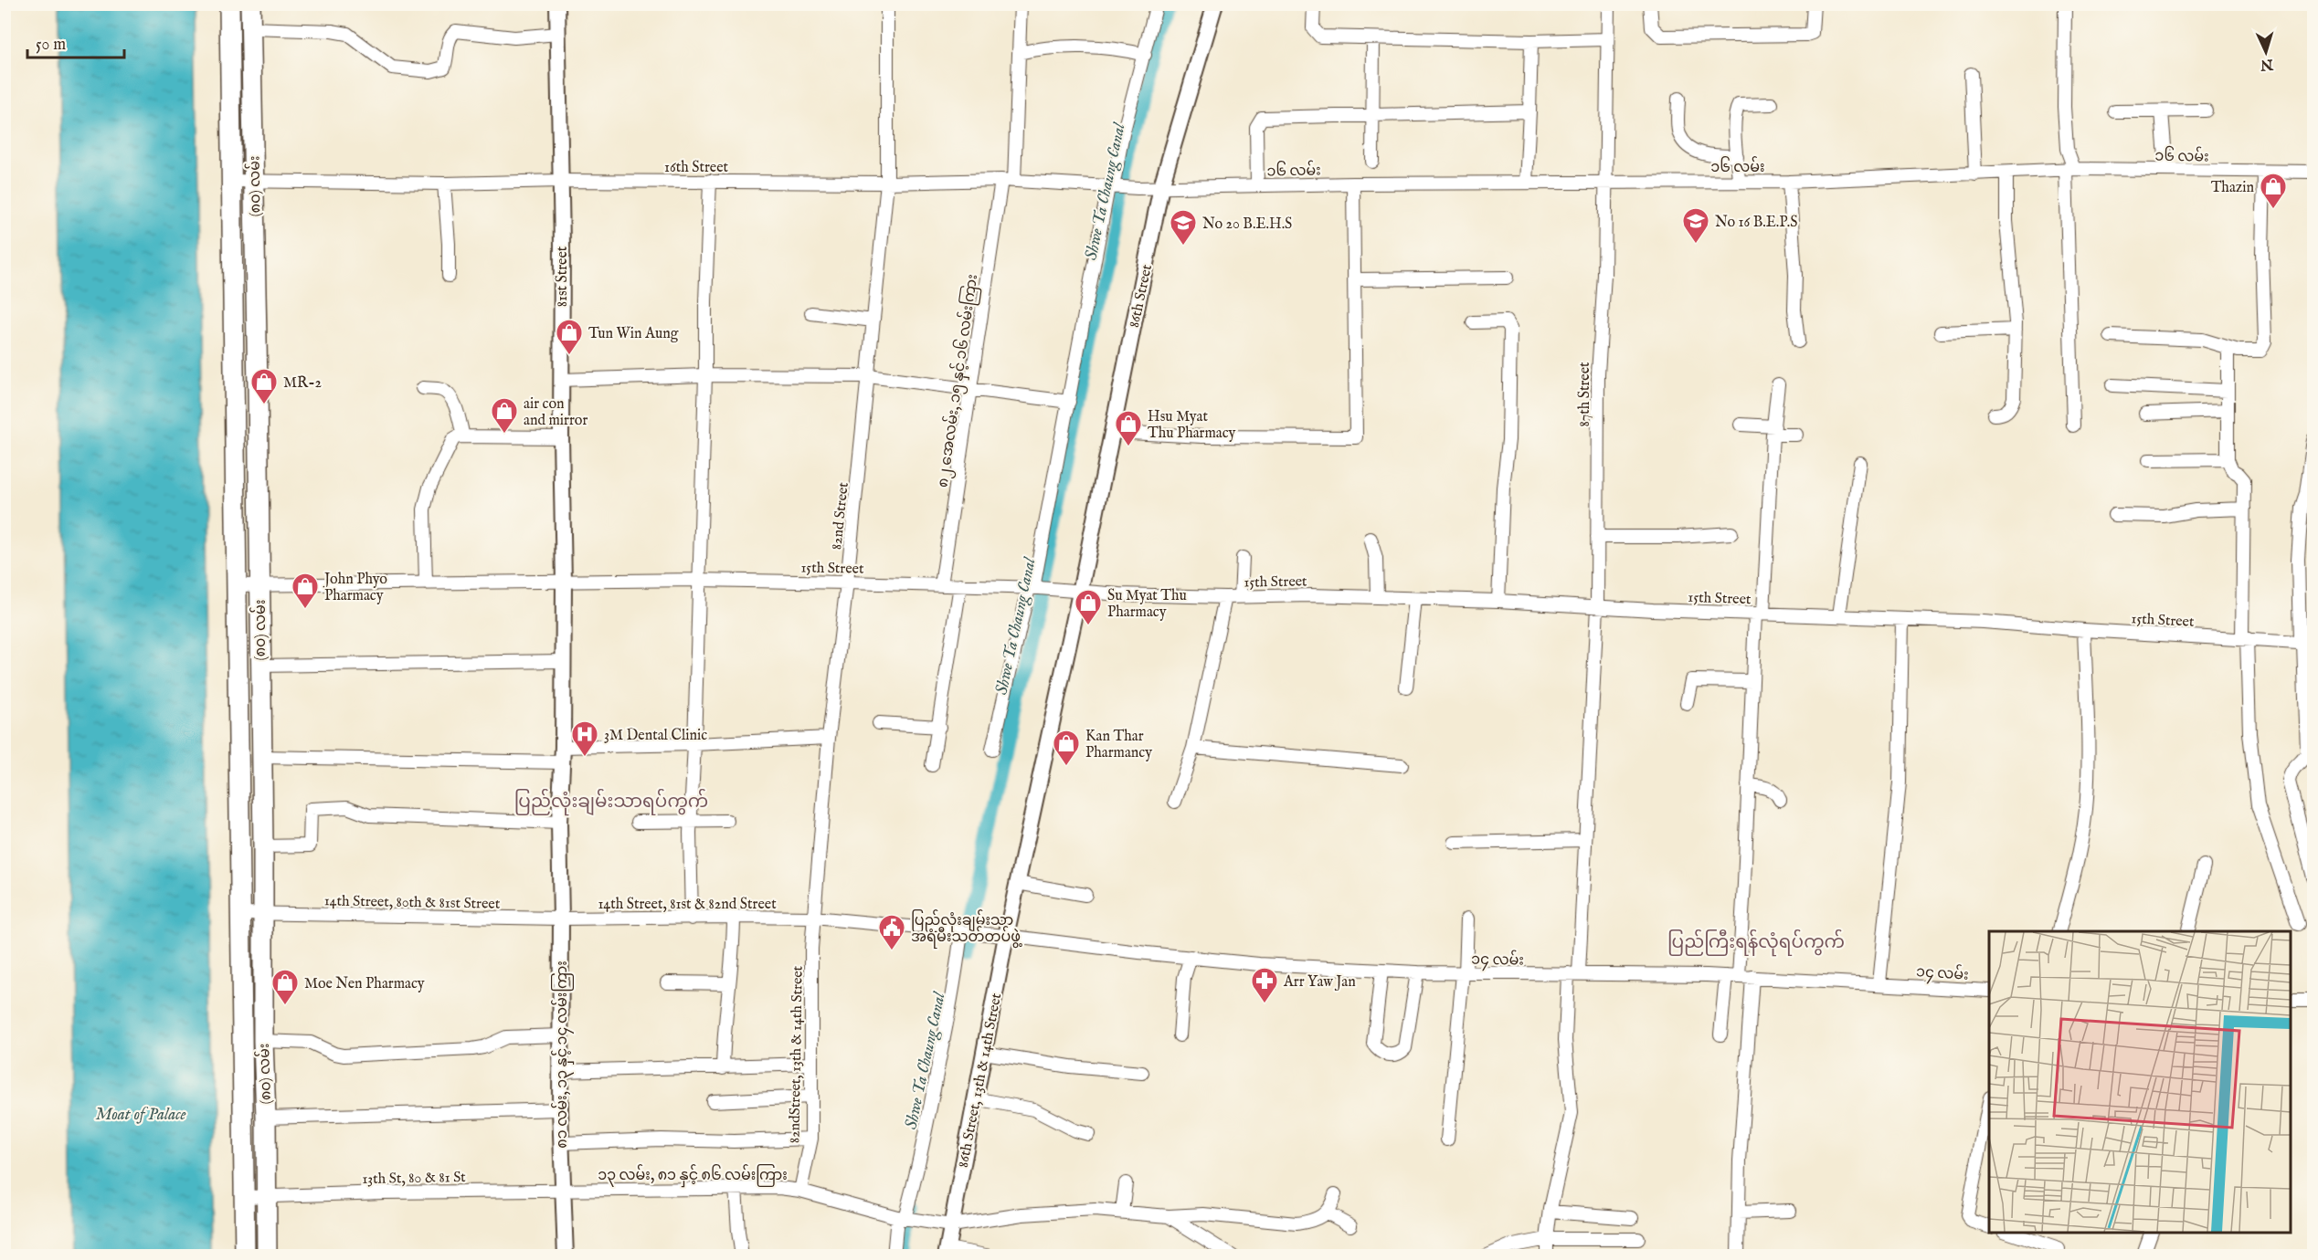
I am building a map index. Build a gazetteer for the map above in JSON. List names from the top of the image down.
{
  "streets": {
    "main road": ["(၈၀) လမ်း"],
    "street": [
      "၁၆ လမ်း",
      "16th Street",
      "81st Street",
      "86th Street",
      "၈၂ အေလမ်း, ၁၅ နှင့် ၁၆ လမ်းကြား",
      "87th Street",
      "82nd Street",
      "15th Street",
      "14th Street, 80th & 81st Street",
      "14th Street, 81st & 82nd Street",
      "၁၄ လမ်း",
      "၈၁ လမ်း, ၁၃ နှင့် ၁၄ လမ်းကြား",
      "82ndStreet, 13th & 14th Street",
      "86th Street, 13th & 14th Street",
      "၁၃ လမ်း, ၈၁ နှင့် ၈၆ လမ်းကြား",
      "13th St, 80 & 81 St"
    ]
  },
  "crossings": [
    ["၁၆ လမ်း", "16th Street"],
    ["၁၆ လမ်း", "86th Street"],
    ["၁၆ လမ်း", "87th Street"],
    ["16th Street", "(၈၀) လမ်း"],
    ["16th Street", "81st Street"],
    ["16th Street", "86th Street"],
    ["16th Street", "၈၂ အေလမ်း, ၁၅ နှင့် ၁၆ လမ်းကြား"],
    ["16th Street", "82nd Street"],
    ["(၈၀) လမ်း", "15th Street"],
    ["(၈၀) လမ်း", "14th Street, 80th & 81st Street"],
    ["(၈၀) လမ်း", "13th St, 80 & 81 St"],
    ["81st Street", "15th Street"],
    ["81st Street", "၈၁ လမ်း, ၁၃ နှင့် ၁၄ လမ်းကြား"],
    ["86th Street", "15th Street"],
    ["86th Street", "86th Street, 13th & 14th Street"],
    ["၈၂ အေလမ်း, ၁၅ နှင့် ၁၆ လမ်းကြား", "15th Street"],
    ["87th Street", "15th Street"],
    ["87th Street", "၁၄ လမ်း"],
    ["82nd Street", "15th Street"],
    ["82nd Street", "14th Street, 81st & 82nd Street"],
    ["82nd Street", "82ndStreet, 13th & 14th Street"],
    ["14th Street, 80th & 81st Street", "14th Street, 81st & 82nd Street"],
    ["14th Street, 80th & 81st Street", "၈၁ လမ်း, ၁၃ နှင့် ၁၄ လမ်းကြား"],
    ["14th Street, 81st & 82nd Street", "၁၄ လမ်း"],
    ["14th Street, 81st & 82nd Street", "၈၁ လမ်း, ၁၃ နှင့် ၁၄ လမ်းကြား"],
    ["14th Street, 81st & 82nd Street", "82ndStreet, 13th & 14th Street"],
    ["၁၄ လမ်း", "86th Street, 13th & 14th Street"],
    ["၈၁ လမ်း, ၁၃ နှင့် ၁၄ လမ်းကြား", "၁၃ လမ်း, ၈၁ နှင့် ၈၆ လမ်းကြား"],
    ["၈၁ လမ်း, ၁၃ နှင့် ၁၄ လမ်းကြား", "13th St, 80 & 81 St"],
    ["82ndStreet, 13th & 14th Street", "၁၃ လမ်း, ၈၁ နှင့် ၈၆ လမ်းကြား"],
    ["86th Street, 13th & 14th Street", "၁၃ လမ်း, ၈၁ နှင့် ၈၆ လမ်းကြား"],
    ["၁၃ လမ်း, ၈၁ နှင့် ၈၆ လမ်းကြား", "13th St, 80 & 81 St"]
  ],
  "districts": ["ပြည်လုံးချမ်းသာရပ်ကွက်", "ပြည်ကြီးရန်လုံရပ်ကွက်"],
  "water": ["Shwe Ta Chaung Canal", "Moat of Palace"],
  "places": {
    "shop": [
      "Thazin",
      "Tun Win Aung",
      "MR-2",
      "air con and mirror",
      "Hsu Myat Thu Pharmacy",
      "John Phyo Pharmacy",
      "Su Myat Thu Pharmacy",
      "Kan Thar Pharmancy",
      "Moe Nen Pharmacy"
    ],
    "school or university": ["No 16 B.E.P.S", "No 20 B.E.H.S"],
    "hospital": ["3M Dental Clinic"],
    "public building": ["ပြည်လုံးချမ်းသာ အရံမီးသတ်တပ်ဖွဲ့"],
    "pharmacy": ["Arr Yaw Jan"]
  },
  "scale_bar": "50 m",
  "north": "bottom"
}
